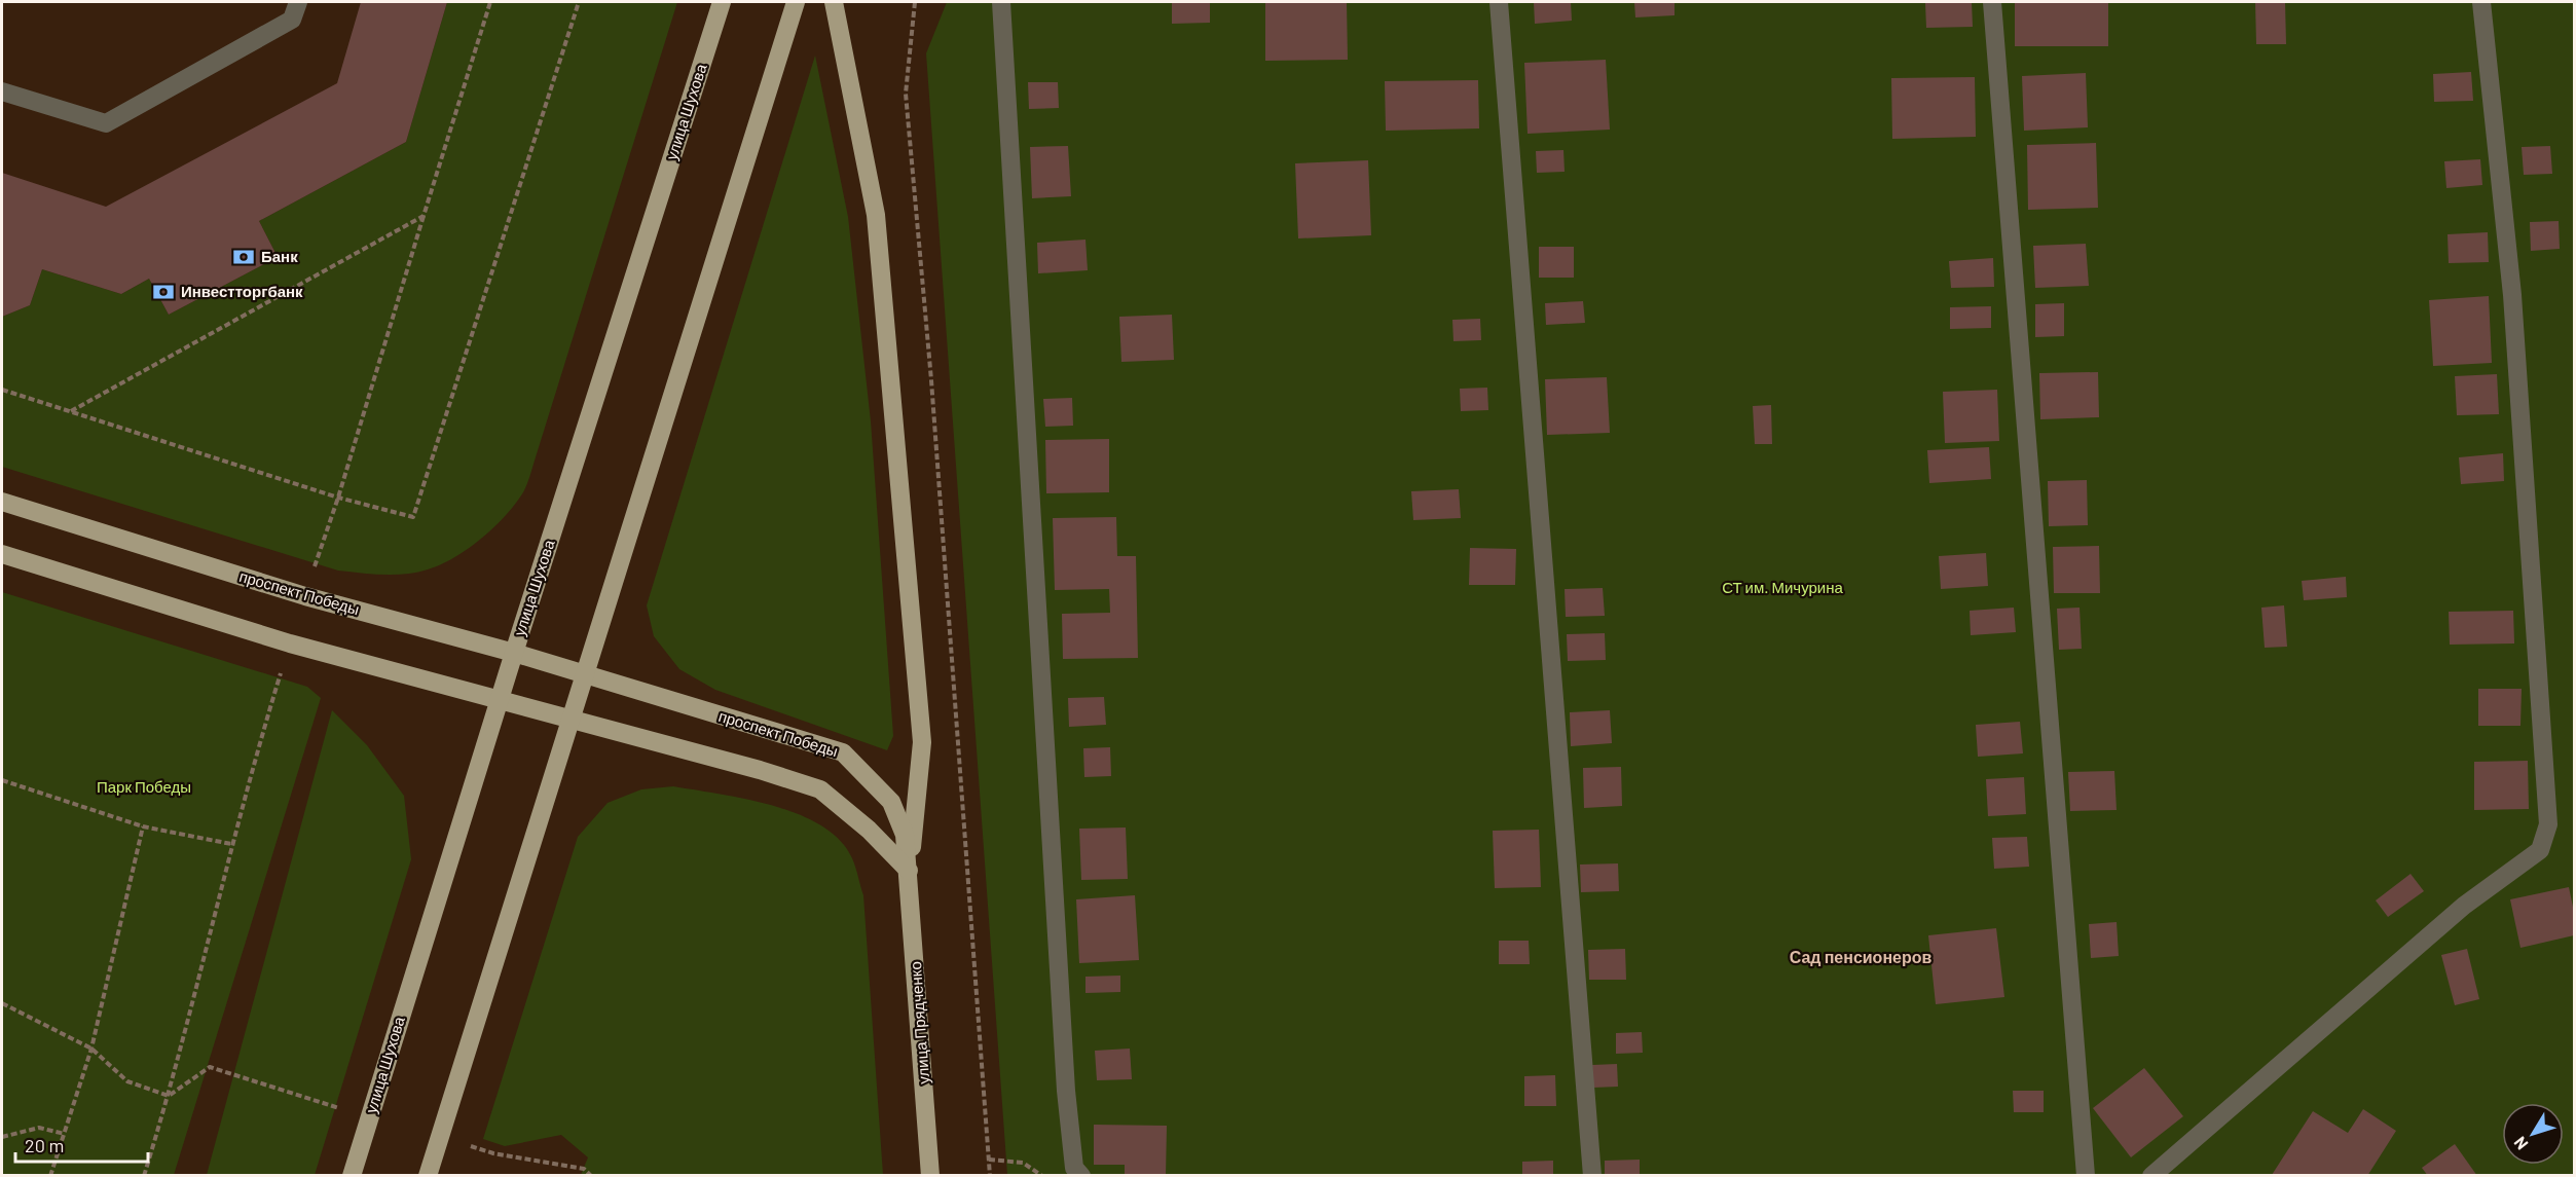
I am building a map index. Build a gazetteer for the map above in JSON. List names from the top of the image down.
{
  "streets": {
    "main road": ["улица Шухова", "проспект Победы", "улица Прядченко"]
  },
  "crossings": [
    ["улица Шухова", "проспект Победы"],
    ["проспект Победы", "улица Прядченко"]
  ],
  "districts": ["Сад пенсионеров"],
  "parks": ["СТ им. Мичурина", "Парк Победы"],
  "places": {
    "bank": ["Банк", "Инвестторгбанк"]
  },
  "scale_bar": "20 m",
  "north": "bottom left"
}
